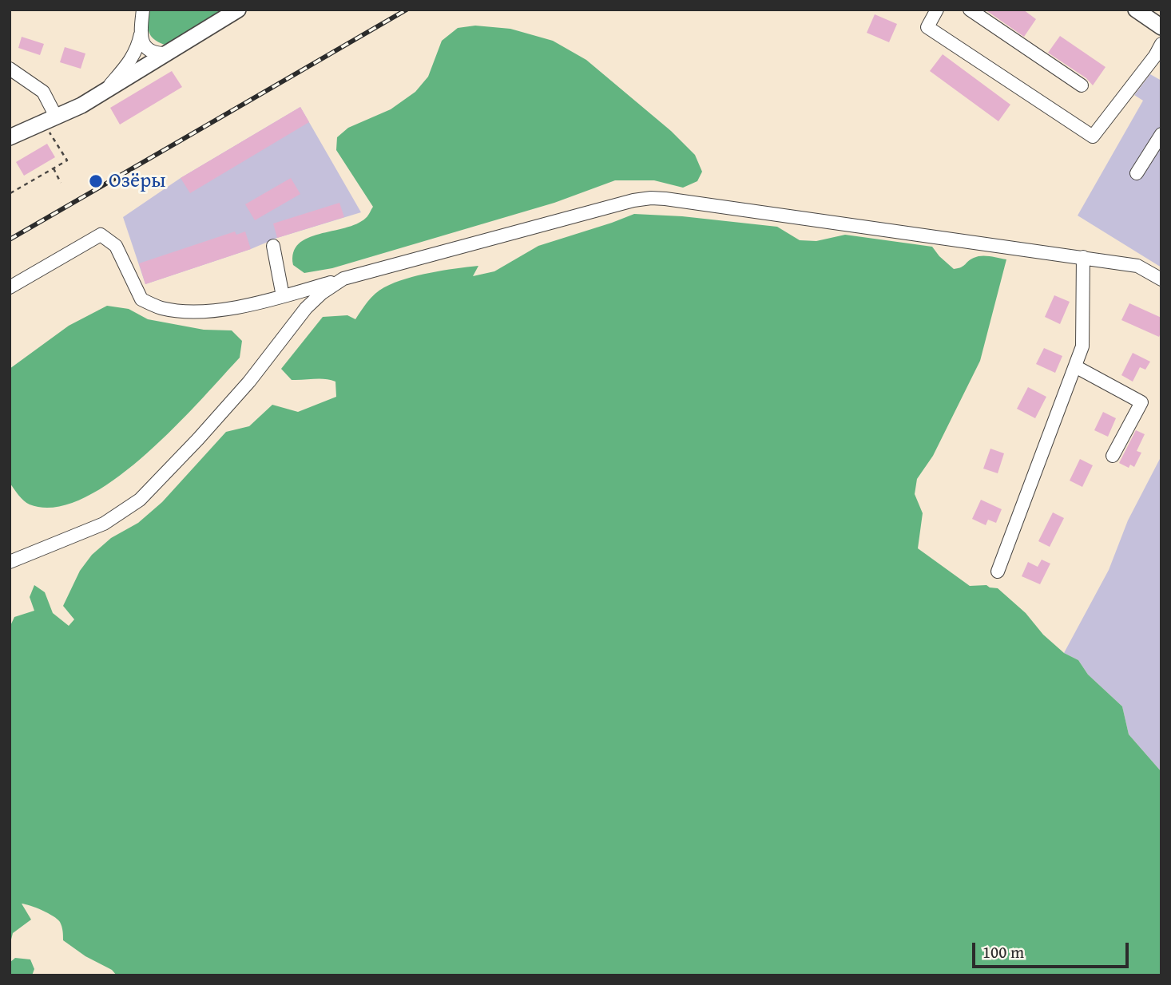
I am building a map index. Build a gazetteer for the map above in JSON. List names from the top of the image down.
{
  "places": ["Озёры"],
  "scale_bar": "100 m"
}
